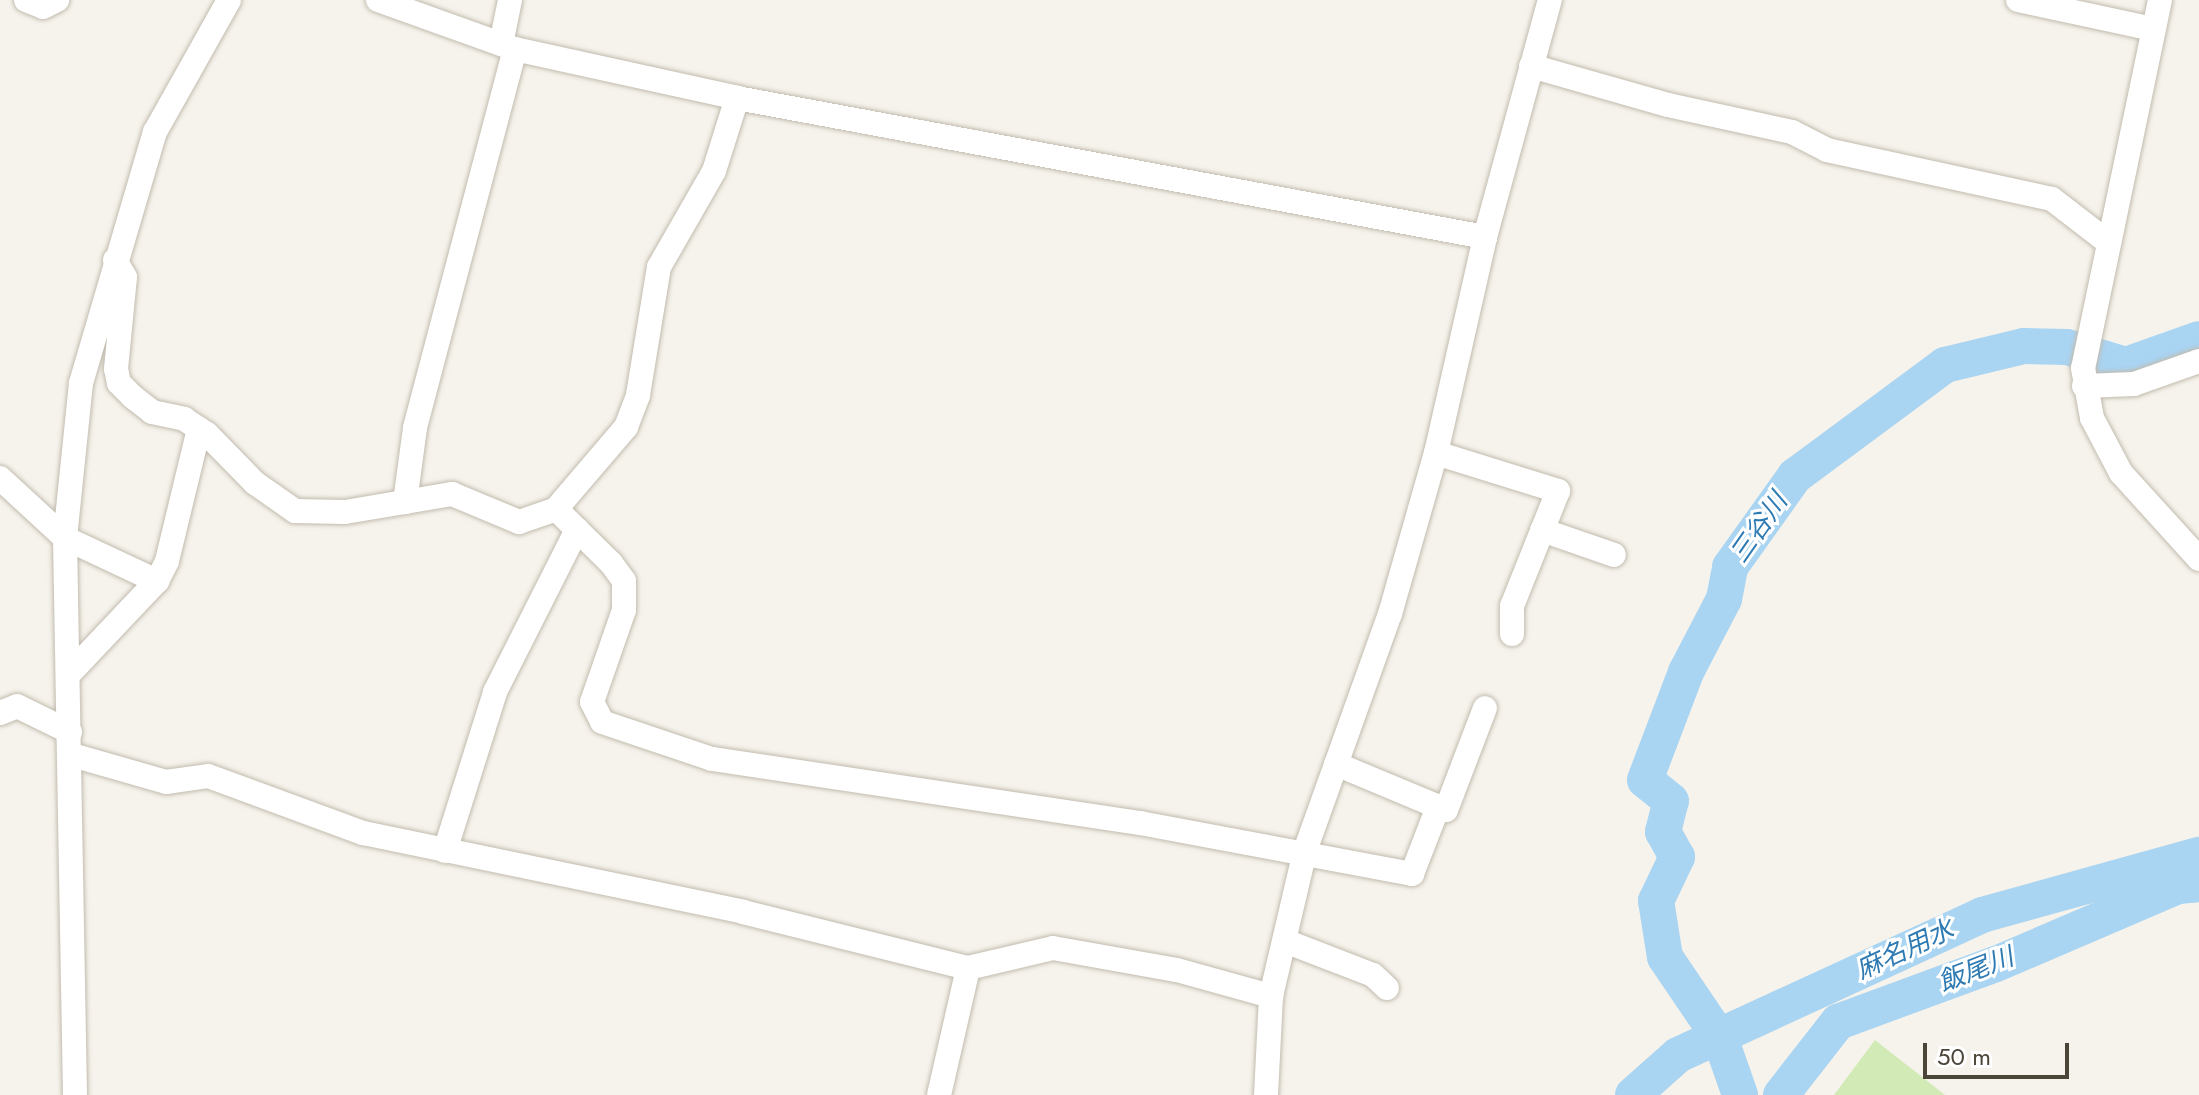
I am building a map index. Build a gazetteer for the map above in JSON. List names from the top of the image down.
{
  "water": ["三谷川", "麻名用水", "飯尾川"],
  "scale_bar": "50 m"
}
